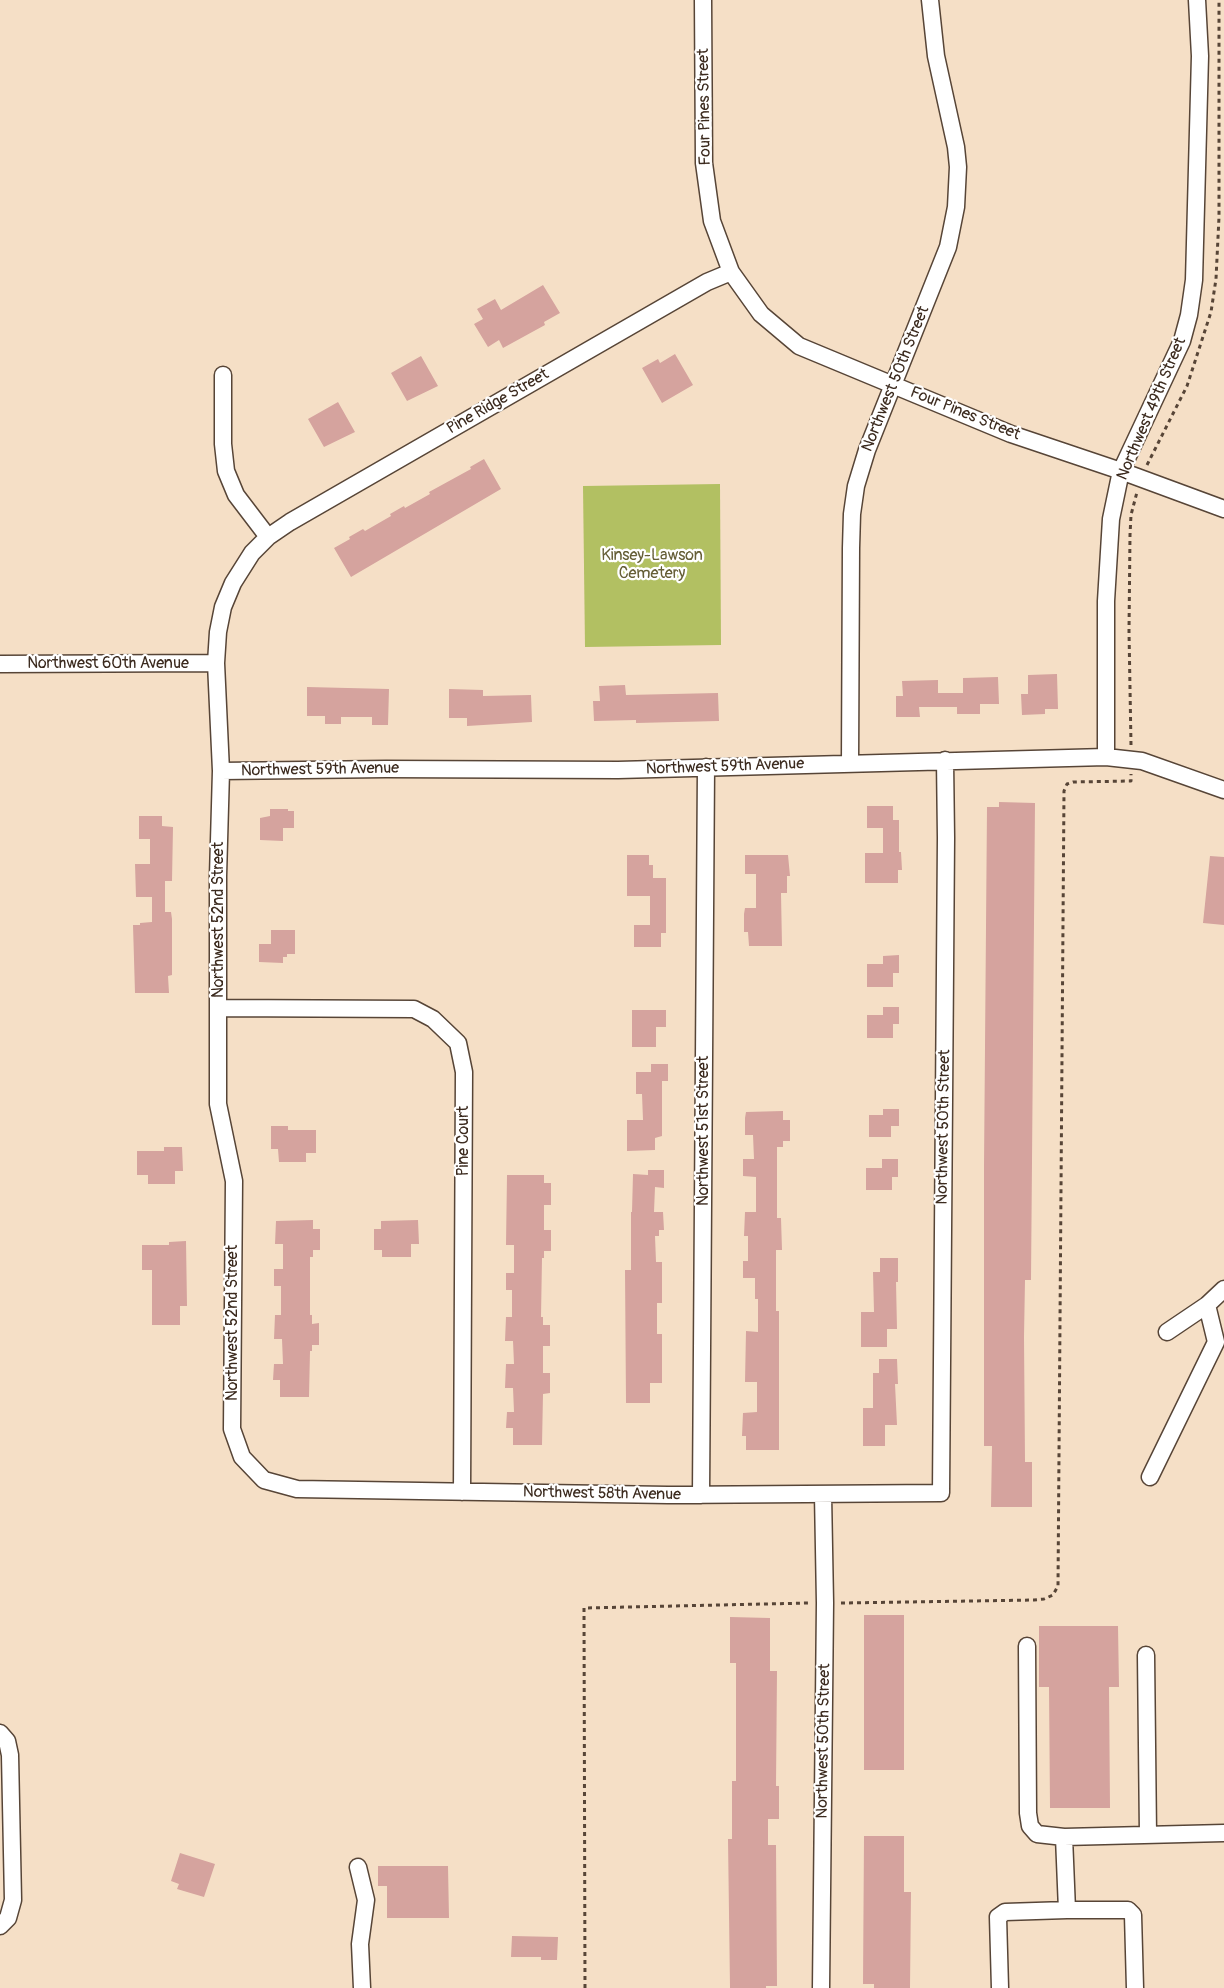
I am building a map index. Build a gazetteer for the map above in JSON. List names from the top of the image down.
{
  "streets": {
    "street": [
      "Four Pines Street",
      "Northwest 50th Street",
      "Pine Ridge Street",
      "Northwest 49th Street",
      "Northwest 60th Avenue",
      "Northwest 59th Avenue",
      "Northwest 52nd Street",
      "Northwest 51st Street",
      "Pine Court",
      "Northwest 58th Avenue"
    ]
  },
  "crossings": [
    ["Four Pines Street", "Northwest 50th Street"],
    ["Four Pines Street", "Pine Ridge Street"],
    ["Four Pines Street", "Northwest 49th Street"],
    ["Northwest 50th Street", "Northwest 59th Avenue"],
    ["Northwest 50th Street", "Northwest 58th Avenue"],
    ["Pine Ridge Street", "Northwest 52nd Street"],
    ["Northwest 49th Street", "Northwest 59th Avenue"],
    ["Northwest 60th Avenue", "Northwest 52nd Street"],
    ["Northwest 59th Avenue", "Northwest 52nd Street"],
    ["Northwest 59th Avenue", "Northwest 51st Street"],
    ["Northwest 52nd Street", "Pine Court"],
    ["Northwest 52nd Street", "Northwest 58th Avenue"],
    ["Northwest 51st Street", "Northwest 58th Avenue"],
    ["Pine Court", "Northwest 58th Avenue"]
  ],
  "parks": ["Kinsey-Lawson Cemetery"]
}
